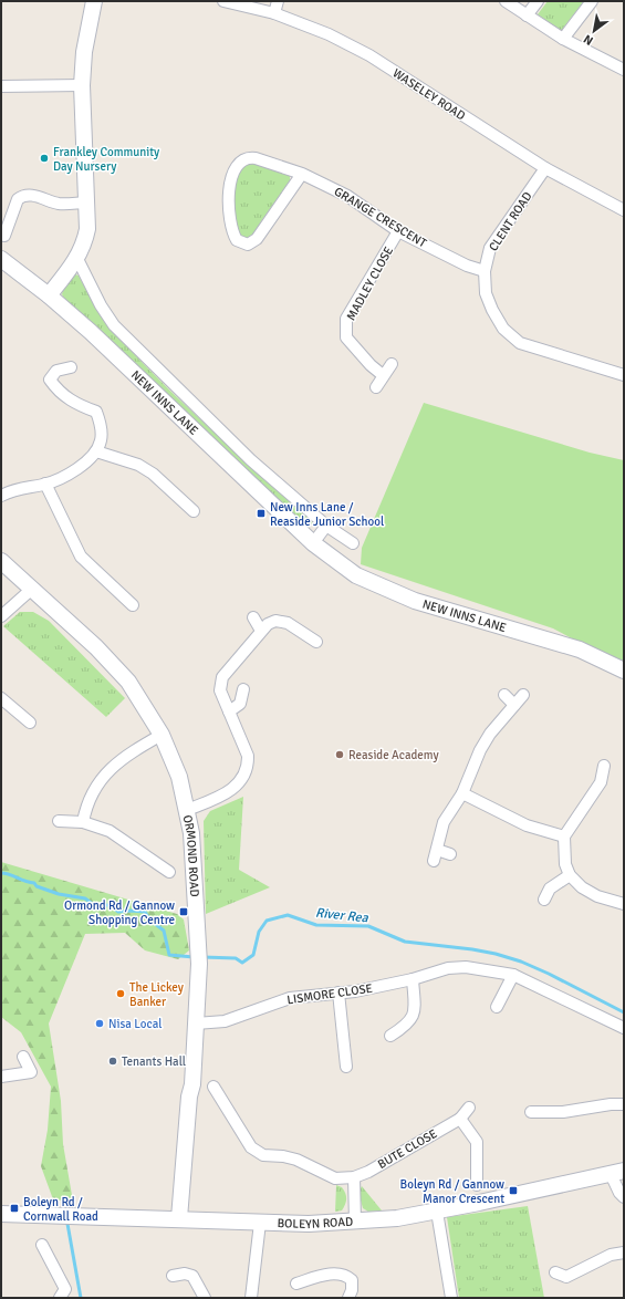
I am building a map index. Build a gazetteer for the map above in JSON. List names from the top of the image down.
{
  "streets": {
    "street": [
      "WASELEY ROAD",
      "GRANGE CRESCENT",
      "CLENT ROAD",
      "MADLEY CLOSE",
      "NEW INNS LANE",
      "ORMOND ROAD",
      "LISMORE CLOSE",
      "BUTE CLOSE",
      "BOLEYN ROAD"
    ]
  },
  "crossings": [
    ["WASELEY ROAD", "CLENT ROAD"],
    ["GRANGE CRESCENT", "CLENT ROAD"],
    ["GRANGE CRESCENT", "MADLEY CLOSE"],
    ["ORMOND ROAD", "LISMORE CLOSE"],
    ["ORMOND ROAD", "BOLEYN ROAD"]
  ],
  "water": ["River Rea"],
  "places": {
    "other": [
      "Frankley Community Day Nursery",
      "Reaside Academy",
      "The Lickey Banker",
      "Nisa Local",
      "Tenants Hall"
    ],
    "transit": [
      "New Inns Lane / Reaside Junior School",
      "Ormond Rd / Gannow Shopping Centre",
      "Boleyn Rd / Gannow Manor Crescent",
      "Boleyn Rd / Cornwall Road"
    ]
  },
  "north": "bottom left"
}
